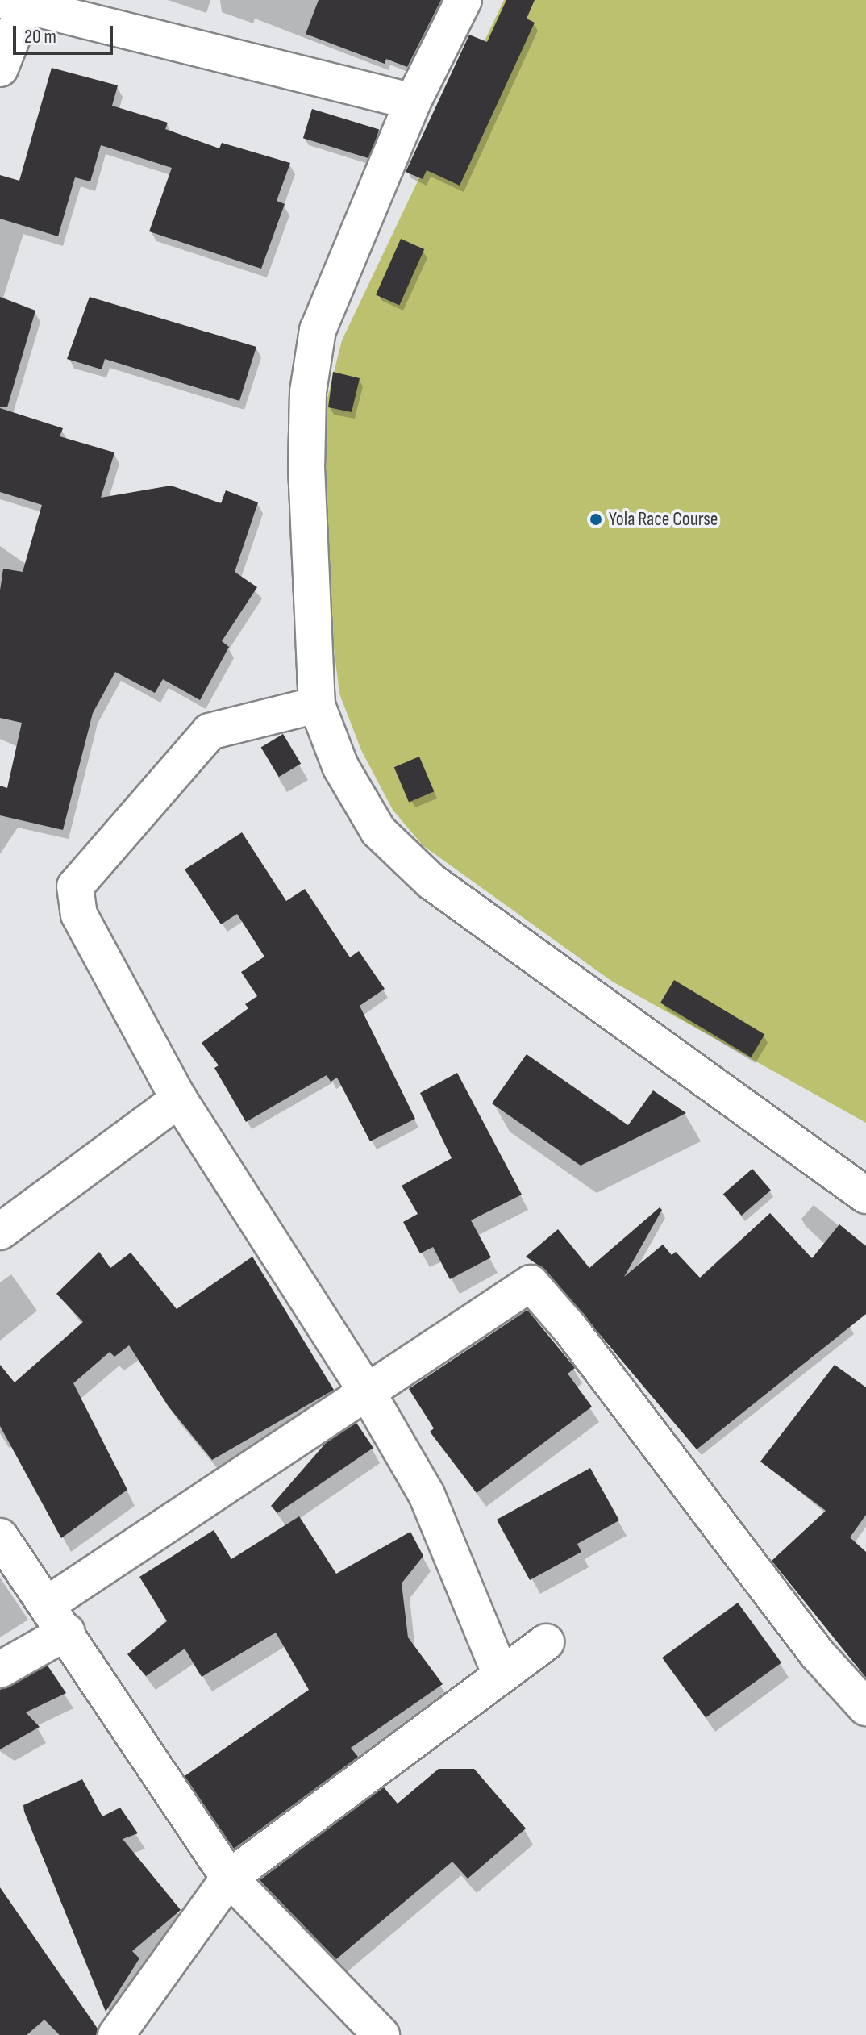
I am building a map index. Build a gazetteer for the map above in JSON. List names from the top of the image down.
{
  "places": ["Yola Race Course"],
  "scale_bar": "20 m"
}
